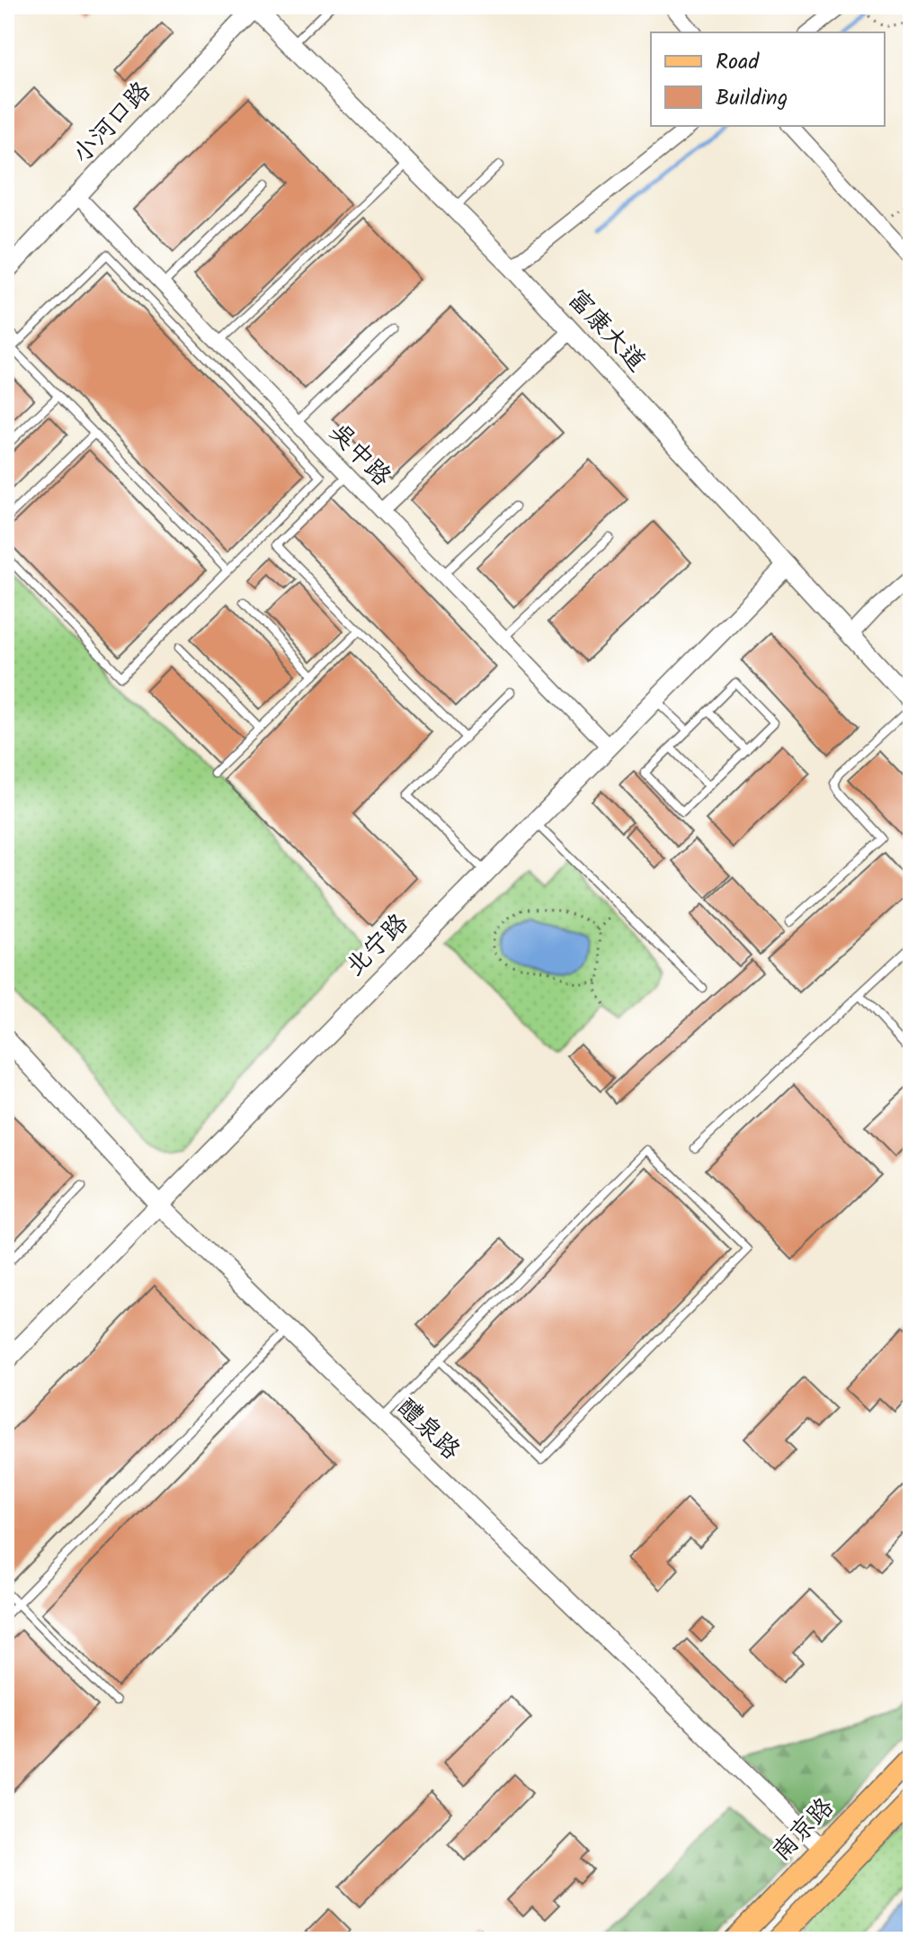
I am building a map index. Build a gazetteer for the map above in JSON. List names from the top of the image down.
{
  "streets": {
    "main road": ["南京路"],
    "street": [
      "小河口路",
      "富康大道",
      "吴中路",
      "北宁路",
      "醴泉路"
    ]
  },
  "crossings": [
    ["小河口路", "富康大道"],
    ["小河口路", "吴中路"],
    ["富康大道", "北宁路"],
    ["吴中路", "北宁路"],
    ["北宁路", "醴泉路"],
    ["醴泉路", "南京路"]
  ],
  "legend": ["Road", "Building"]
}
